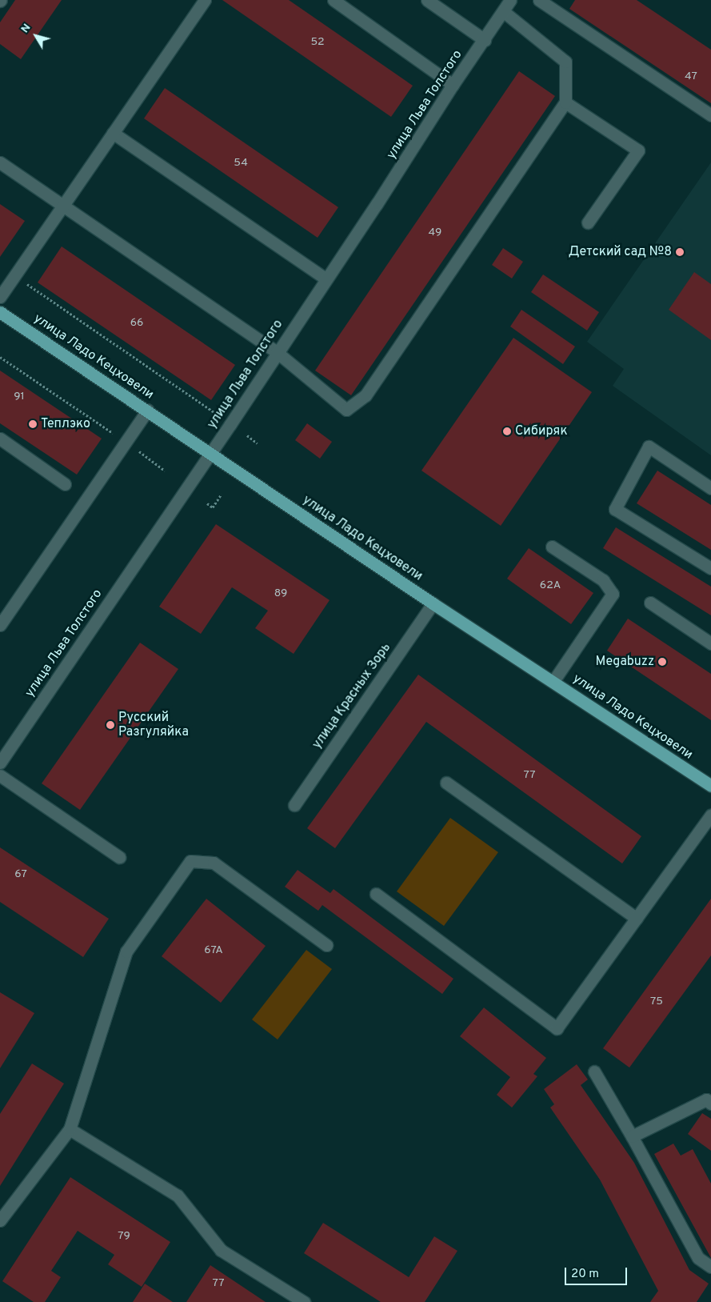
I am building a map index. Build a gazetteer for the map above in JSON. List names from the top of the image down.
{
  "streets": {
    "main road": ["улица Ладо Кецховели"],
    "street": ["улица Льва Толстого", "улица Красных Зорь"]
  },
  "crossings": [
    ["улица Льва Толстого", "улица Ладо Кецховели"],
    ["улица Ладо Кецховели", "улица Красных Зорь"]
  ],
  "places": [
    "Детский сад №8",
    "Теплэко",
    "Сибиряк",
    "Megabuzz",
    "Русский Разгуляйка"
  ],
  "house_numbers": [
    "52",
    "47",
    "54",
    "49",
    "66",
    "91",
    "62А",
    "89",
    "77",
    "67",
    "67А",
    "75",
    "79",
    "77"
  ],
  "scale_bar": "20 m",
  "north": "top left"
}
